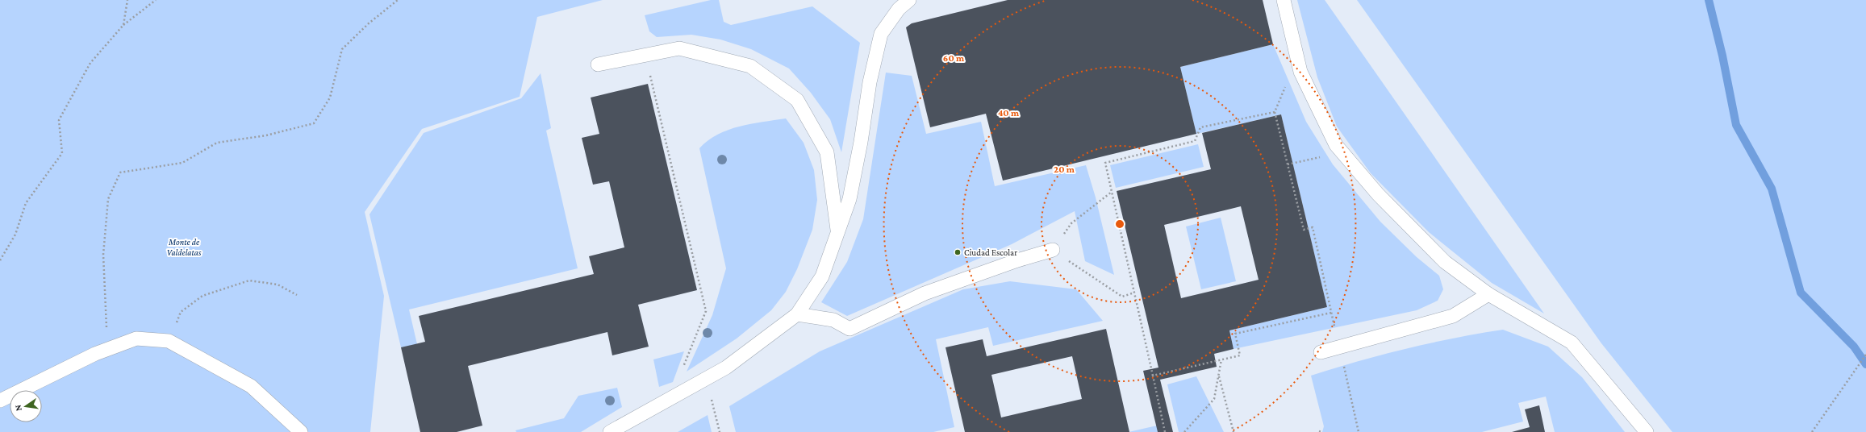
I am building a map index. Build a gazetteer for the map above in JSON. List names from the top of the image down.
{
  "parks": ["Monte de Valdelatas"],
  "places": ["Ciudad Escolar"],
  "north": "left",
  "rings": ["60 m", "40 m", "20 m"]
}
